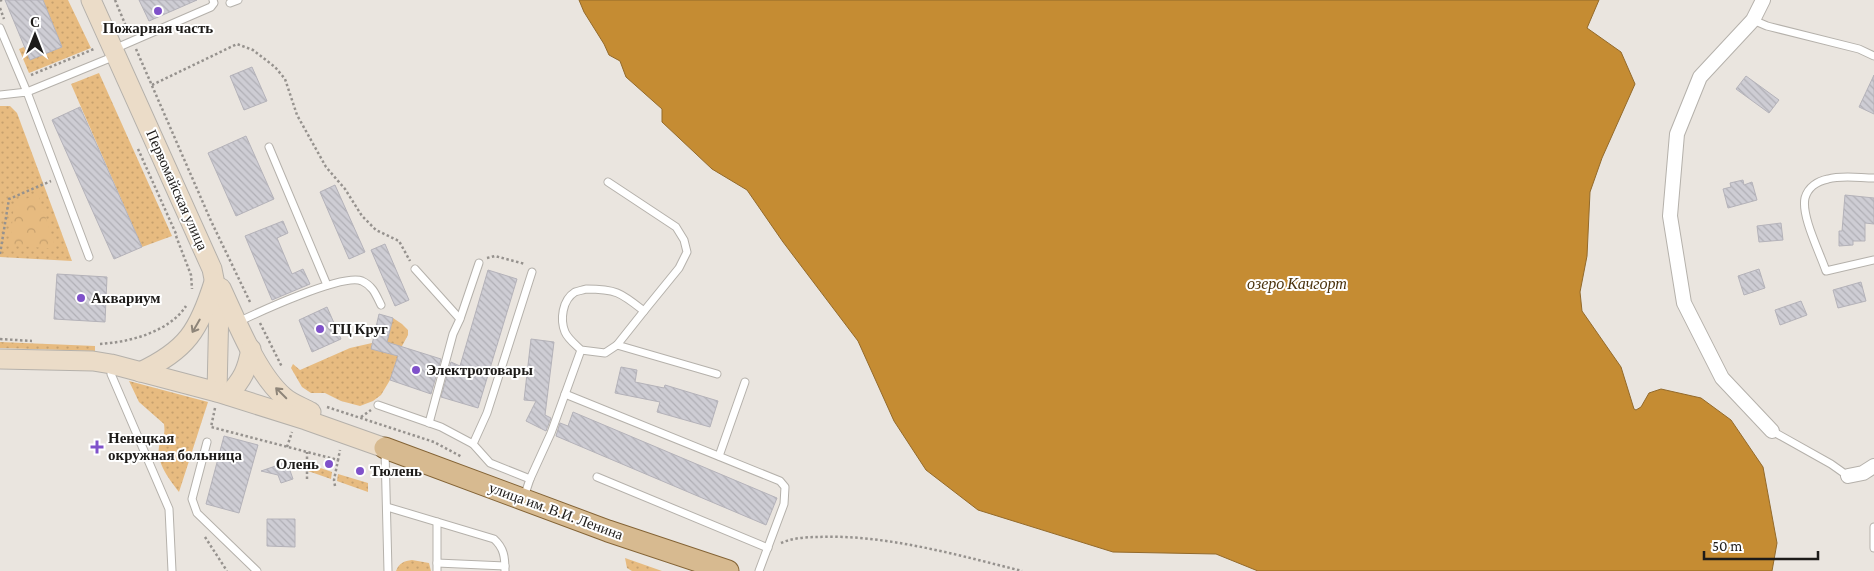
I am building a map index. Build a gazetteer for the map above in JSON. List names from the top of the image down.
{
  "streets": {
    "main road": ["Первомайская улица", "улица им. В.И. Ленина"]
  },
  "water": ["озеро Качгорт"],
  "places": {
    "other": [
      "Пожарная часть",
      "Аквариум",
      "ТЦ Круг",
      "Электротовары",
      "Олень",
      "Тюлень"
    ],
    "health": ["Ненецкая окружная больница"]
  },
  "scale_bar": "50 m",
  "north": "top"
}
